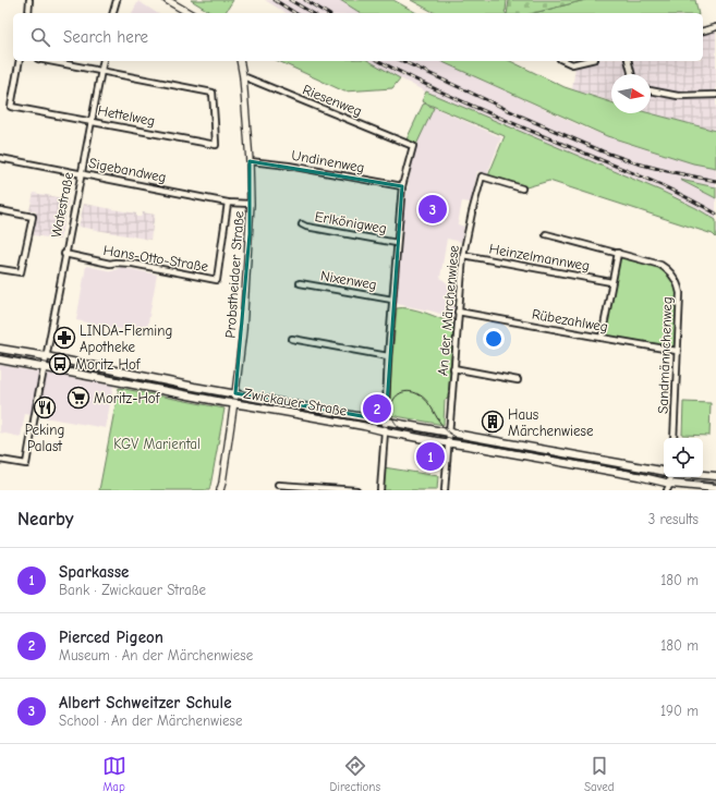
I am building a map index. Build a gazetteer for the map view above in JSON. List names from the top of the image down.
{
  "streets": {
    "main road": ["Zwickauer Straße"],
    "street": [
      "Riesenweg",
      "Hettelweg",
      "Undinenweg",
      "Sigebandweg",
      "Watestraße",
      "Erlkönigweg",
      "Heinzelmannweg",
      "Hans-Otto-Straße",
      "Probstheidaer Straße",
      "Nixenweg",
      "An der Märchenwiese",
      "Rübezahlweg",
      "Sandmännchenweg"
    ]
  },
  "crossings": [
    ["Riesenweg", "Undinenweg"],
    ["Riesenweg", "Probstheidaer Straße"],
    ["Hettelweg", "Watestraße"],
    ["Undinenweg", "Probstheidaer Straße"],
    ["Sigebandweg", "Watestraße"],
    ["Sigebandweg", "Hans-Otto-Straße"],
    ["Sigebandweg", "Probstheidaer Straße"],
    ["Watestraße", "Hans-Otto-Straße"],
    ["Watestraße", "Zwickauer Straße"],
    ["Heinzelmannweg", "An der Märchenwiese"],
    ["Probstheidaer Straße", "Zwickauer Straße"],
    ["An der Märchenwiese", "Rübezahlweg"],
    ["An der Märchenwiese", "Zwickauer Straße"],
    ["Rübezahlweg", "Sandmännchenweg"]
  ],
  "parks": ["KGV Mariental"],
  "places": {
    "pharmacy": ["LINDA-Fleming Apotheke"],
    "bus stop": ["Moritz Hof"],
    "supermarket": ["Moritz-Hof"],
    "restaurant": ["Peking Palast"],
    "building": ["Haus Märchenwiese"]
  },
  "north": "right",
  "page": {
    "search": "Search here",
    "pins": ["3", "2", "1"],
    "heading": ["Nearby", "3 results"],
    "list": [
      {
        "mark": "1",
        "name": "Sparkasse",
        "note": "Bank · Zwickauer Straße",
        "value": "180 m"
      },
      {
        "mark": "2",
        "name": "Pierced Pigeon",
        "note": "Museum · An der Märchenwiese",
        "value": "180 m"
      },
      {
        "mark": "3",
        "name": "Albert Schweitzer Schule",
        "note": "School · An der Märchenwiese",
        "value": "190 m"
      }
    ],
    "nav": ["Map", "Directions", "Saved"]
  }
}
